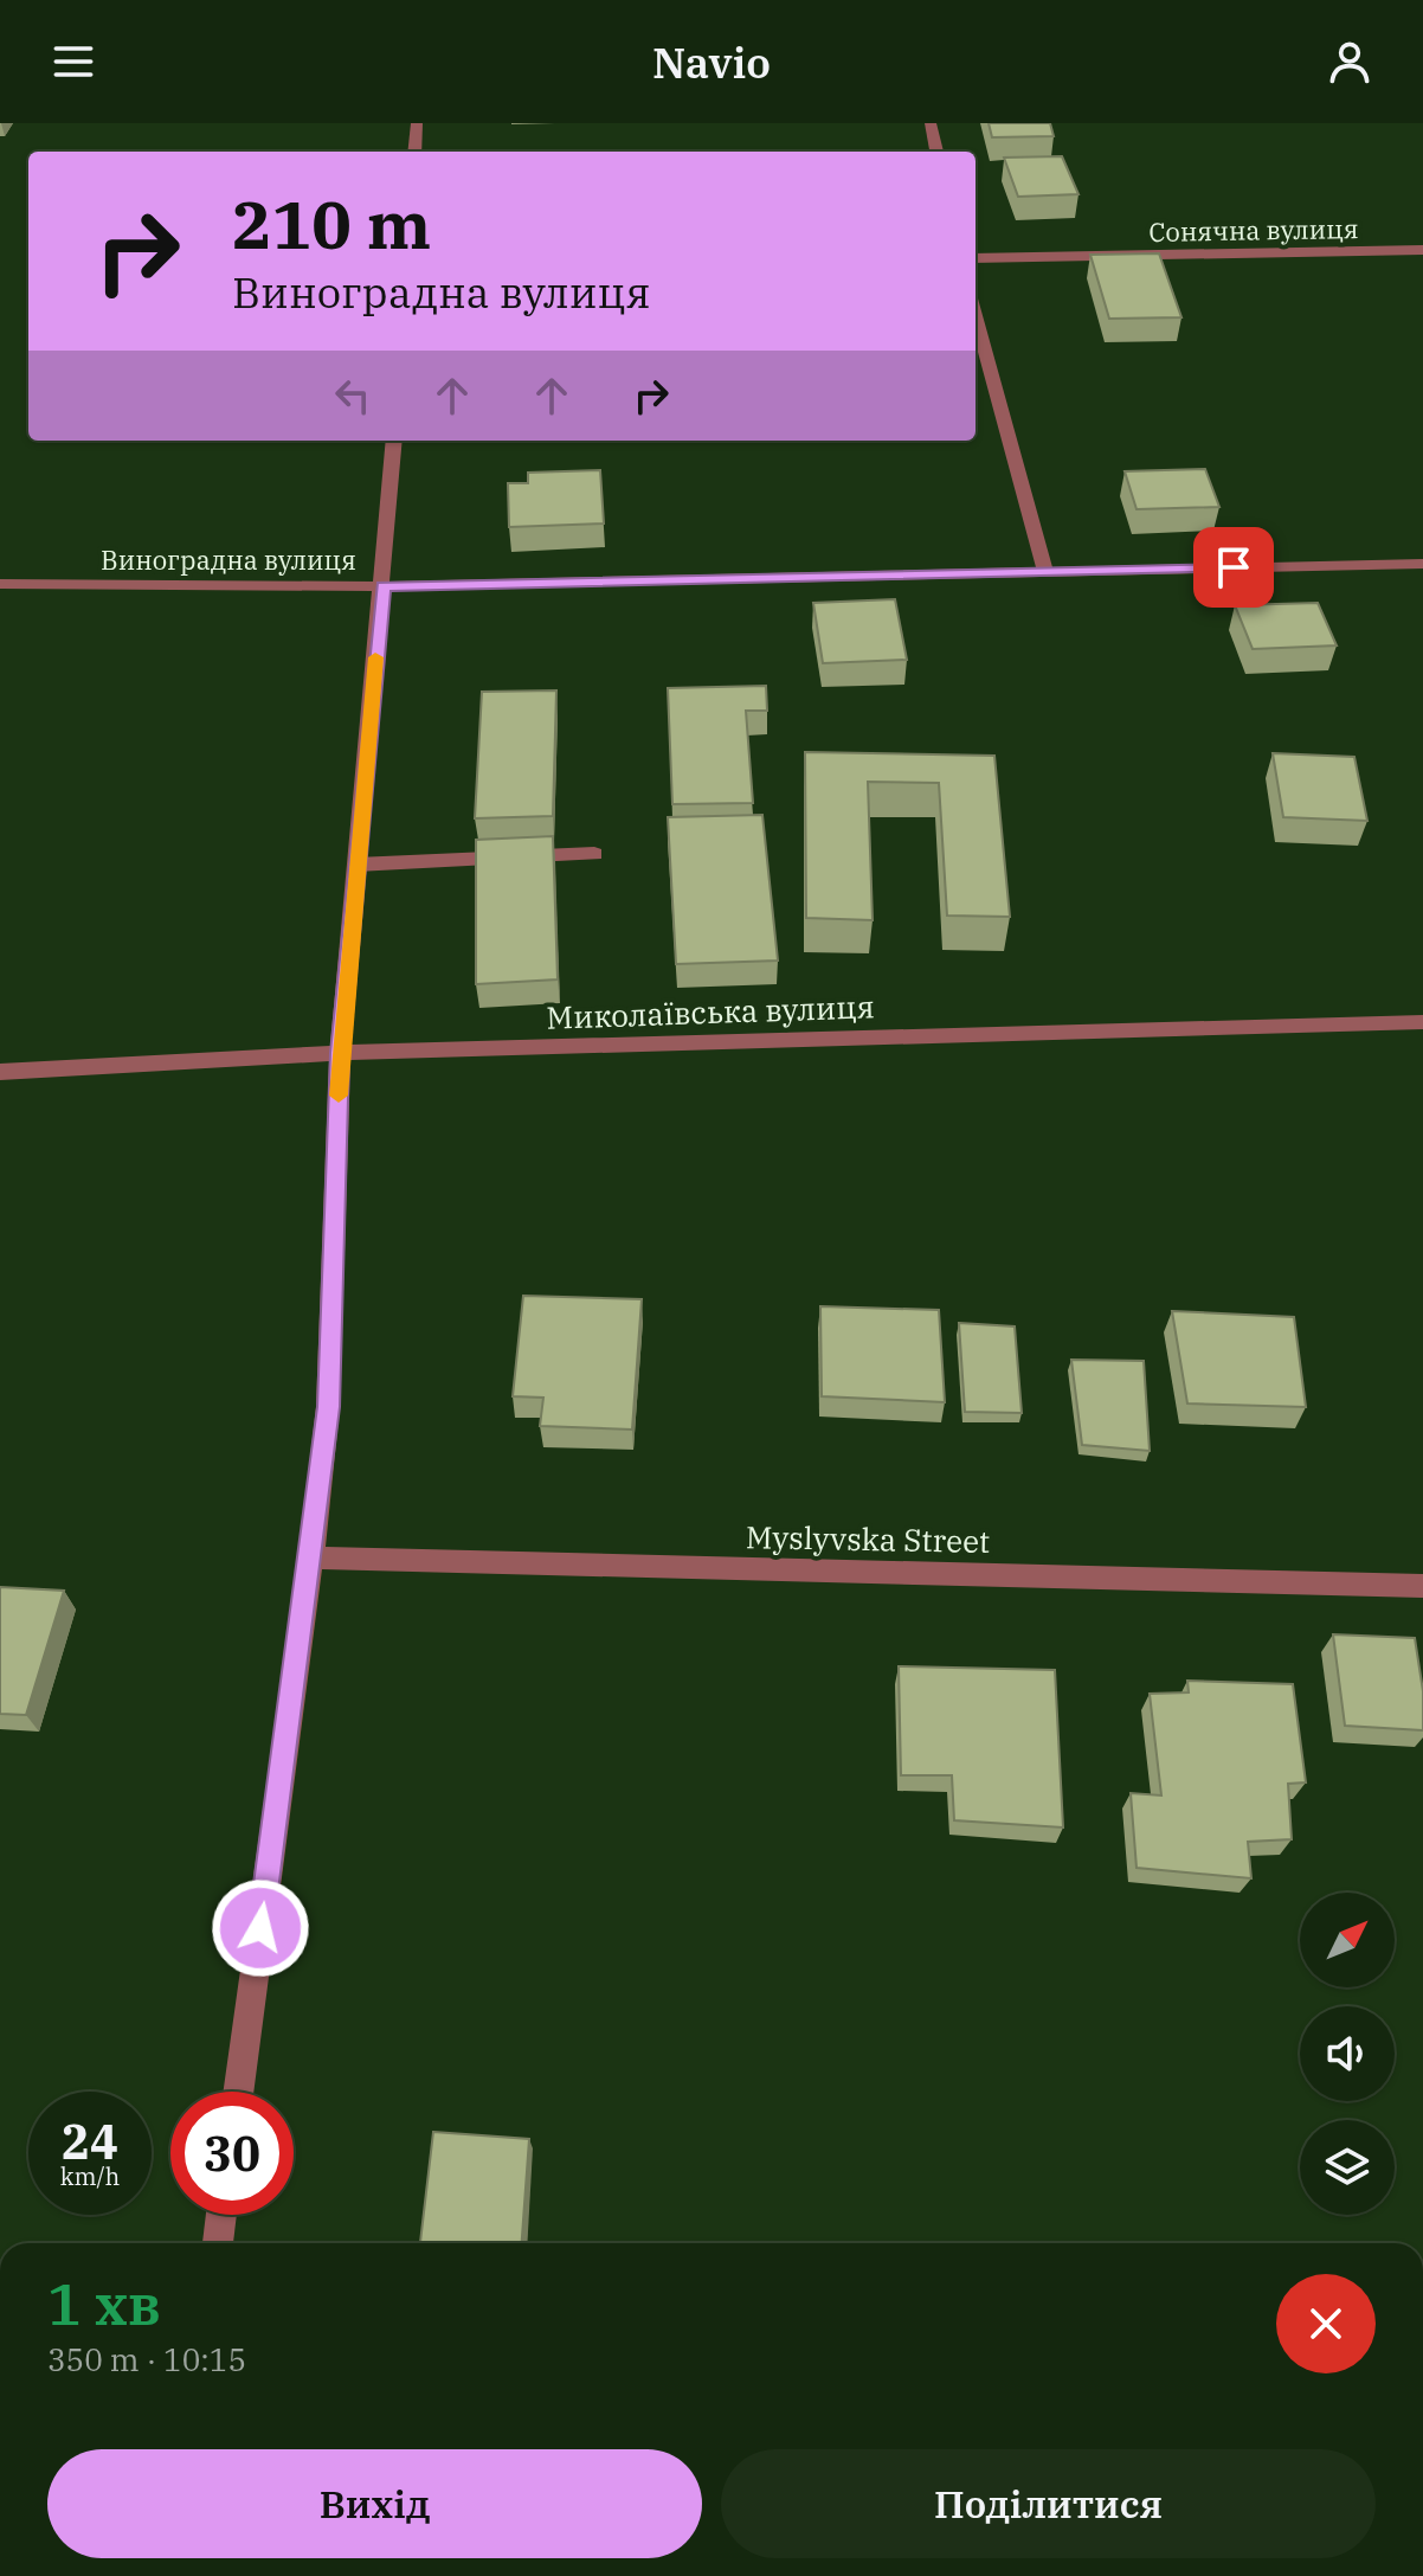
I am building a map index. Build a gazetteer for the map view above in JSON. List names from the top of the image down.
{
  "streets": {
    "street": [
      "Сонячна вулиця",
      "Виноградна вулиця",
      "Миколаївська вулиця",
      "Myslyvska Street"
    ]
  },
  "north": "top right",
  "page": {
    "header": "Navio",
    "turn": ["210 m", "Виноградна вулиця"],
    "speed": "24 km/h",
    "limit": "30",
    "heading": ["1 хв", "350 m · 10:15"],
    "buttons": ["Вихід", "Поділитися"]
  }
}
